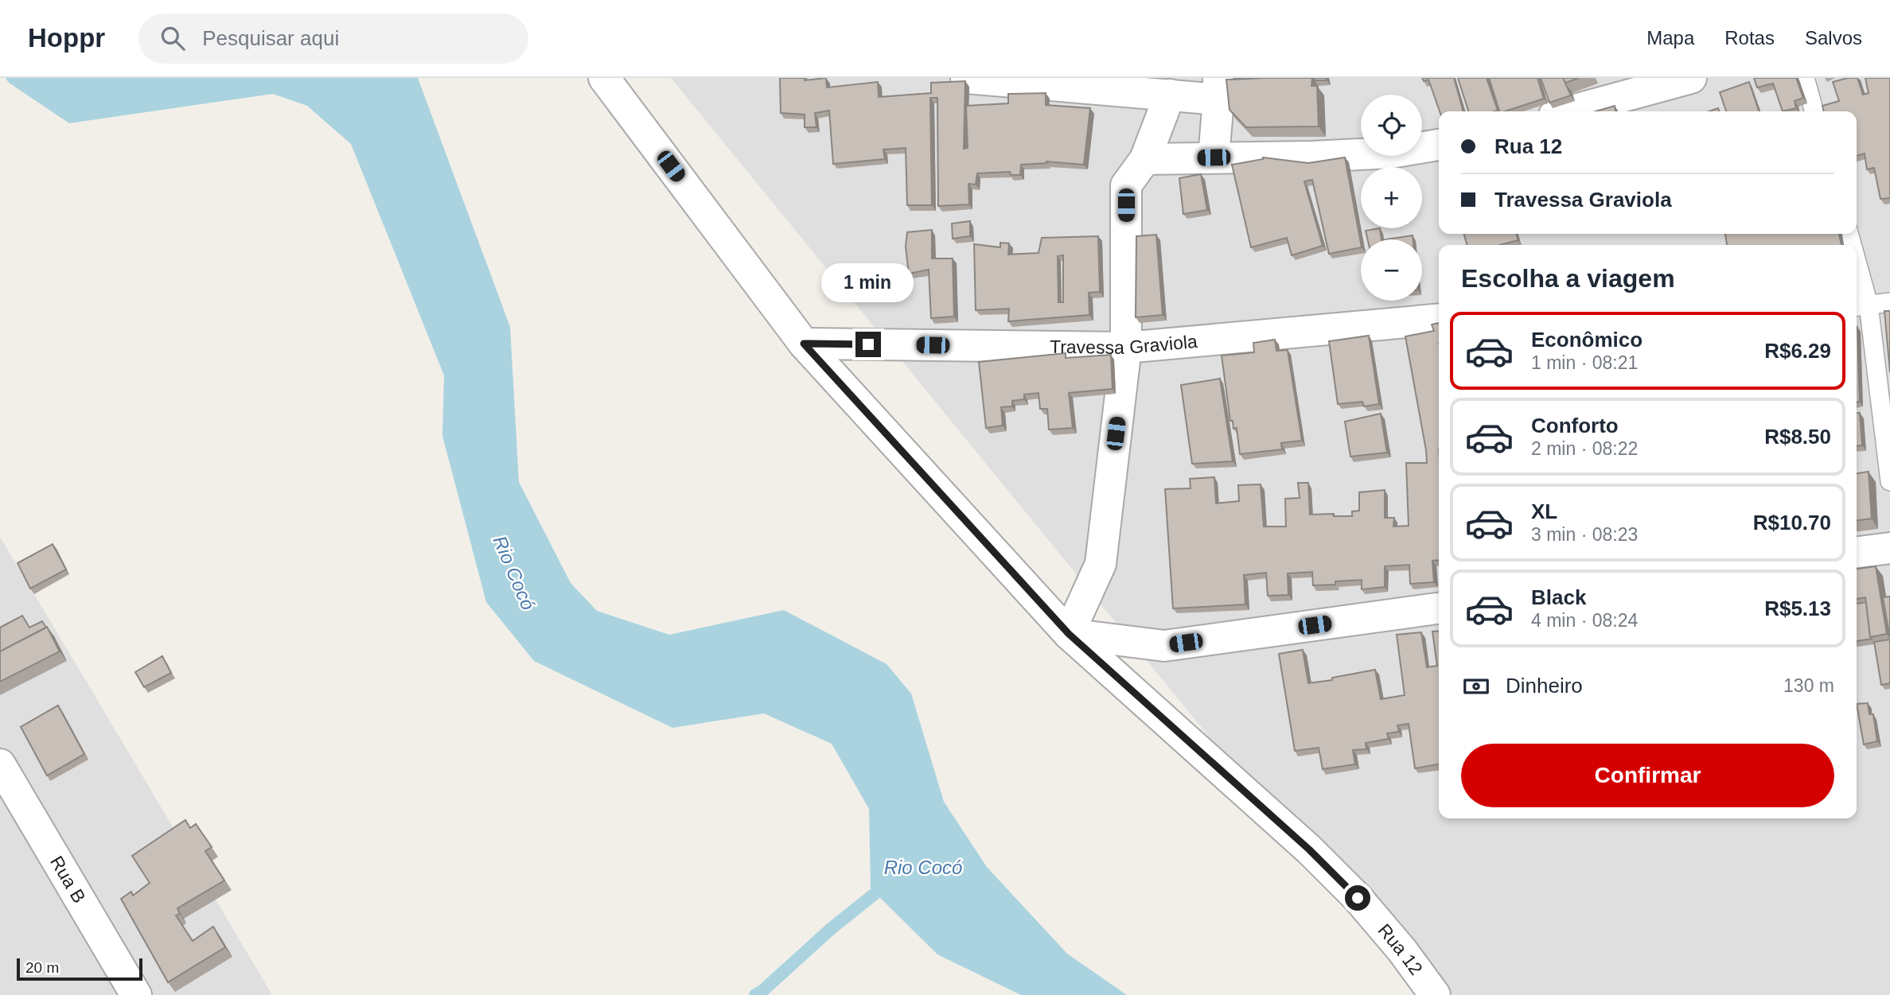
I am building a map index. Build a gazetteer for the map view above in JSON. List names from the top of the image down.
{
  "streets": {
    "street": ["Travessa Graviola", "Rua B", "Rua 12"]
  },
  "crossings": [
    ["Travessa Graviola", "Rua 12"]
  ],
  "water": ["Rio Cocó"],
  "scale_bar": "20 m",
  "page": {
    "header": "Hoppr",
    "search": "Pesquisar aqui",
    "nav": ["Mapa", "Rotas", "Salvos"],
    "map_buttons": ["+", "−"],
    "banner": ["Rua 12", "Travessa Graviola"],
    "heading": "Escolha a viagem",
    "bubble": "1 min",
    "list": [
      {
        "name": "Econômico",
        "note": "1 min · 08:21",
        "value": "R$6.29"
      },
      {
        "name": "Conforto",
        "note": "2 min · 08:22",
        "value": "R$8.50"
      },
      {
        "name": "XL",
        "note": "3 min · 08:23",
        "value": "R$10.70"
      },
      {
        "name": "Black",
        "note": "4 min · 08:24",
        "value": "R$5.13"
      }
    ],
    "pay": ["Dinheiro", "130 m"],
    "buttons": "Confirmar",
    "scale": "20 m"
  }
}
